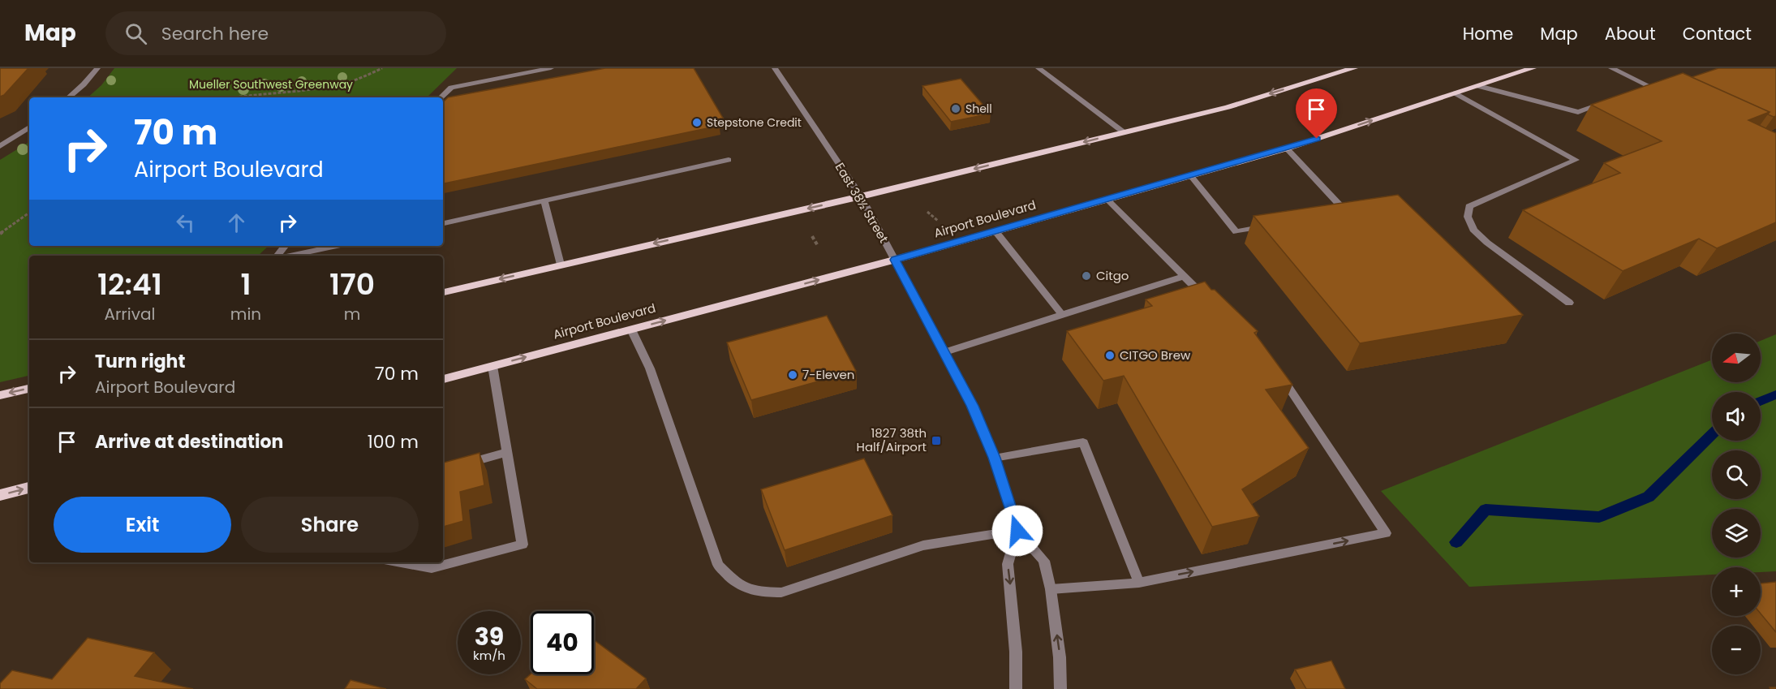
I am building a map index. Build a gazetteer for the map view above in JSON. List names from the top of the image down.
{
  "streets": {
    "main road": ["Airport Boulevard"],
    "street": ["East 38½ Street"]
  },
  "crossings": [
    ["East 38½ Street", "Airport Boulevard"]
  ],
  "parks": ["Mueller Southwest Greenway"],
  "places": {
    "other": [
      "Shell",
      "Stepstone Credit",
      "Citgo",
      "CITGO Brew",
      "7-Eleven"
    ],
    "transit": ["1827 38th Half/Airport"]
  },
  "north": "left",
  "page": {
    "header": "Map",
    "search": "Search here",
    "nav": [
      "Home",
      "Map",
      "About",
      "Contact"
    ],
    "turn": ["70 m", "Airport Boulevard"],
    "eta": [
      "12:41",
      "Arrival",
      "1",
      "min",
      "170",
      "m"
    ],
    "map_buttons": ["+", "−"],
    "list": [
      {
        "name": "Turn right",
        "note": "Airport Boulevard",
        "value": "70 m"
      },
      {
        "name": "Arrive at destination",
        "value": "100 m"
      }
    ],
    "buttons": ["Exit", "Share"],
    "speed": "39 km/h",
    "limit": "40"
  }
}
